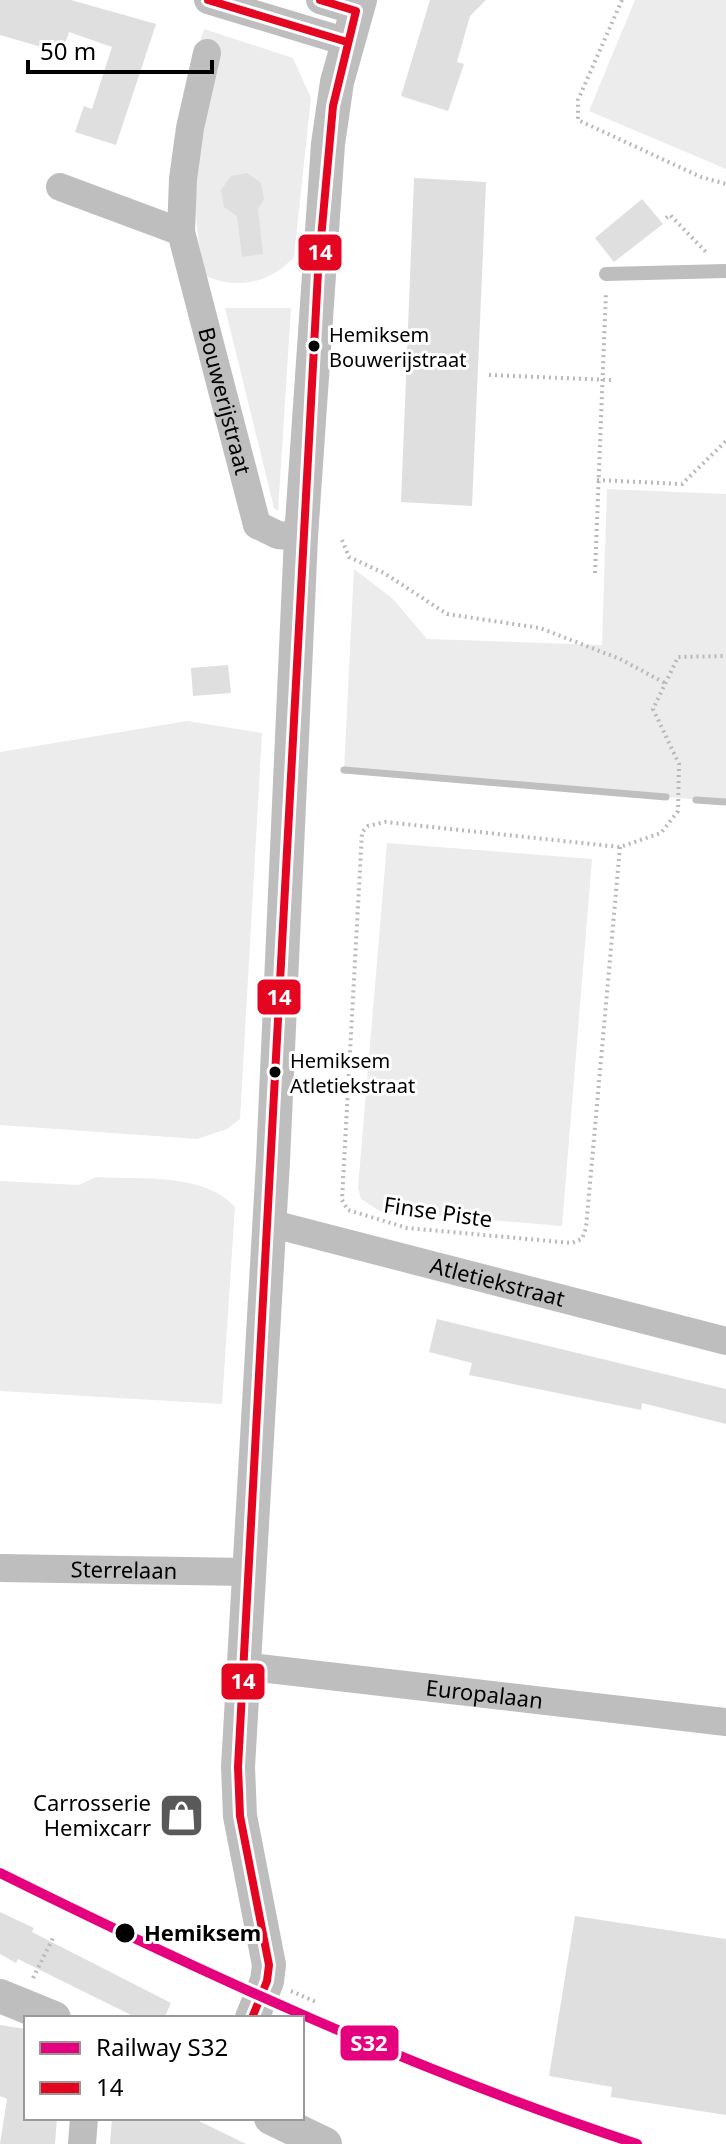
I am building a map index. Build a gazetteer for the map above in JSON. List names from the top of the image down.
{
  "streets": {
    "street": [
      "Bouwerijstraat",
      "Atletiekstraat",
      "Sterrelaan",
      "Europalaan"
    ],
    "path": ["Finse Piste"]
  },
  "places": {
    "other": ["Hemiksem Bouwerijstraat", "Hemiksem Atletiekstraat", "Hemiksem"],
    "shop": ["Carrosserie Hemixcarr"]
  },
  "lines": ["transit line 14", "rail line S32"],
  "legend": ["Railway S32", "14"],
  "scale_bar": "50 m"
}
